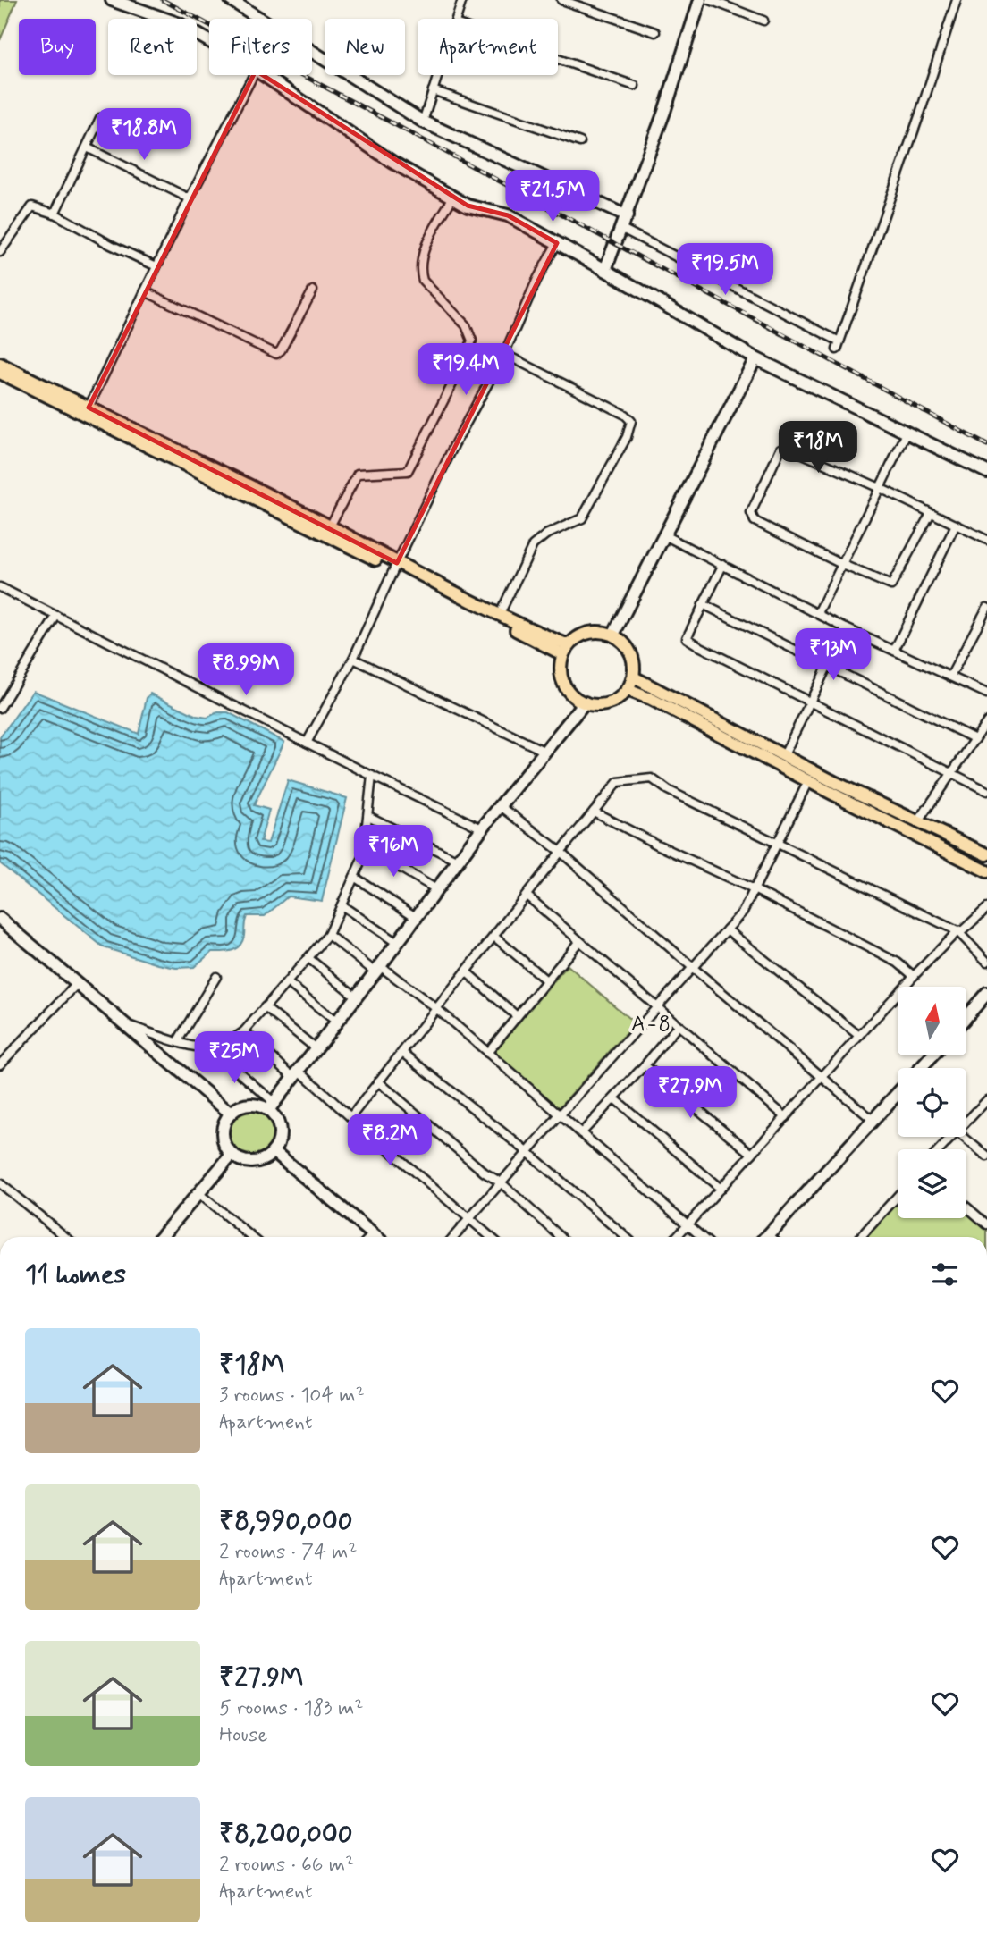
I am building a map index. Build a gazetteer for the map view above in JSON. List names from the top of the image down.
{
  "districts": ["A-8"],
  "north": "top",
  "page": {
    "chip": [
      "Buy",
      "Rent",
      "Filters",
      "New",
      "Apartment"
    ],
    "price": [
      "₹18.8M",
      "₹21.5M",
      "₹19.5M",
      "₹19.4M",
      "₹18M",
      "₹13M",
      "₹8.99M",
      "₹16M",
      "₹25M",
      "₹27.9M",
      "₹8.2M"
    ],
    "heading": "11 homes",
    "list": [
      {
        "name": "₹18M",
        "note": "3 rooms · 104 m² · Apartment"
      },
      {
        "name": "₹8,990,000",
        "note": "2 rooms · 74 m² · Apartment"
      },
      {
        "name": "₹27.9M",
        "note": "5 rooms · 183 m² · House"
      },
      {
        "name": "₹8,200,000",
        "note": "2 rooms · 66 m² · Apartment"
      }
    ]
  }
}
